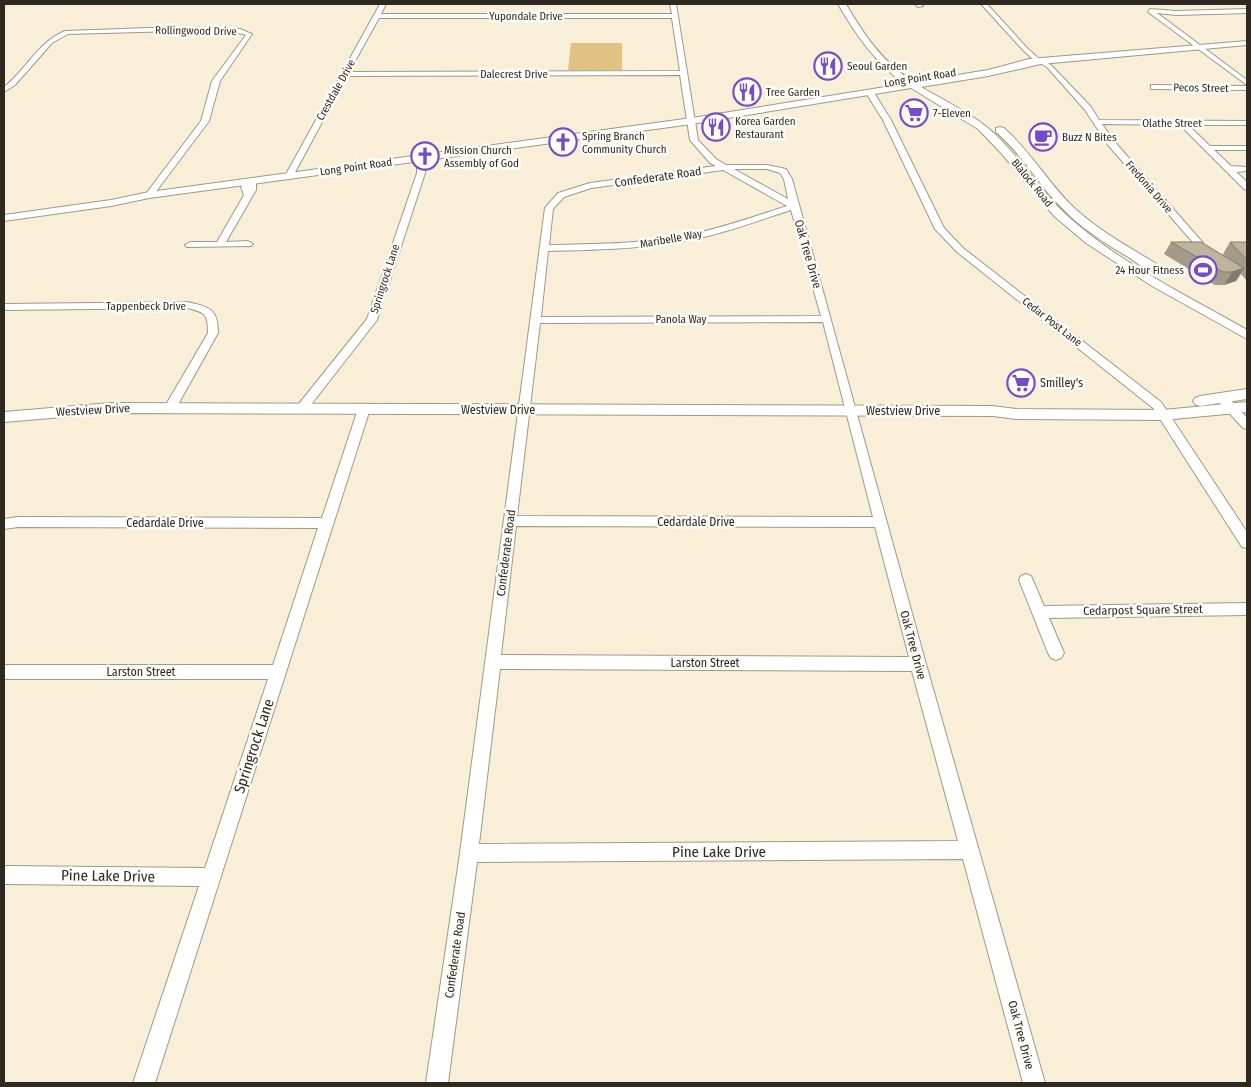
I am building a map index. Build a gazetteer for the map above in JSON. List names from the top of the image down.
{
  "streets": {
    "main road": ["Long Point Road", "Blalock Road", "Westview Drive"],
    "street": [
      "Yupondale Drive",
      "Rollingwood Drive",
      "Dalecrest Drive",
      "Pecos Street",
      "Crestdale Drive",
      "Olathe Street",
      "Confederate Road",
      "Fredonia Drive",
      "Maribelle Way",
      "Oak Tree Drive",
      "Springrock Lane",
      "Tappenbeck Drive",
      "Panola Way",
      "Cedar Post Lane",
      "Cedardale Drive",
      "Cedarpost Square Street",
      "Larston Street",
      "Pine Lake Drive"
    ]
  },
  "crossings": [
    ["Yupondale Drive", "Crestdale Drive"],
    ["Yupondale Drive", "Oak Tree Drive"],
    ["Rollingwood Drive", "Long Point Road"],
    ["Dalecrest Drive", "Crestdale Drive"],
    ["Dalecrest Drive", "Oak Tree Drive"],
    ["Long Point Road", "Crestdale Drive"],
    ["Long Point Road", "Blalock Road"],
    ["Long Point Road", "Fredonia Drive"],
    ["Long Point Road", "Oak Tree Drive"],
    ["Long Point Road", "Springrock Lane"],
    ["Long Point Road", "Cedar Post Lane"],
    ["Olathe Street", "Fredonia Drive"],
    ["Confederate Road", "Maribelle Way"],
    ["Confederate Road", "Oak Tree Drive"],
    ["Confederate Road", "Panola Way"],
    ["Confederate Road", "Westview Drive"],
    ["Confederate Road", "Cedardale Drive"],
    ["Confederate Road", "Larston Street"],
    ["Confederate Road", "Pine Lake Drive"],
    ["Maribelle Way", "Oak Tree Drive"],
    ["Oak Tree Drive", "Panola Way"],
    ["Oak Tree Drive", "Westview Drive"],
    ["Oak Tree Drive", "Cedardale Drive"],
    ["Oak Tree Drive", "Larston Street"],
    ["Oak Tree Drive", "Pine Lake Drive"],
    ["Springrock Lane", "Westview Drive"],
    ["Springrock Lane", "Cedardale Drive"],
    ["Springrock Lane", "Larston Street"],
    ["Springrock Lane", "Pine Lake Drive"],
    ["Tappenbeck Drive", "Westview Drive"],
    ["Cedar Post Lane", "Westview Drive"]
  ],
  "places": {
    "restaurant": ["Seoul Garden", "Tree Garden", "Korea Garden Restaurant"],
    "supermarket": ["7-Eleven", "Smilley's"],
    "cafe": ["Buzz N Bites"],
    "church": ["Spring Branch Community Church", "Mission Church Assembly of God"],
    "sports": ["24 Hour Fitness"]
  }
}
